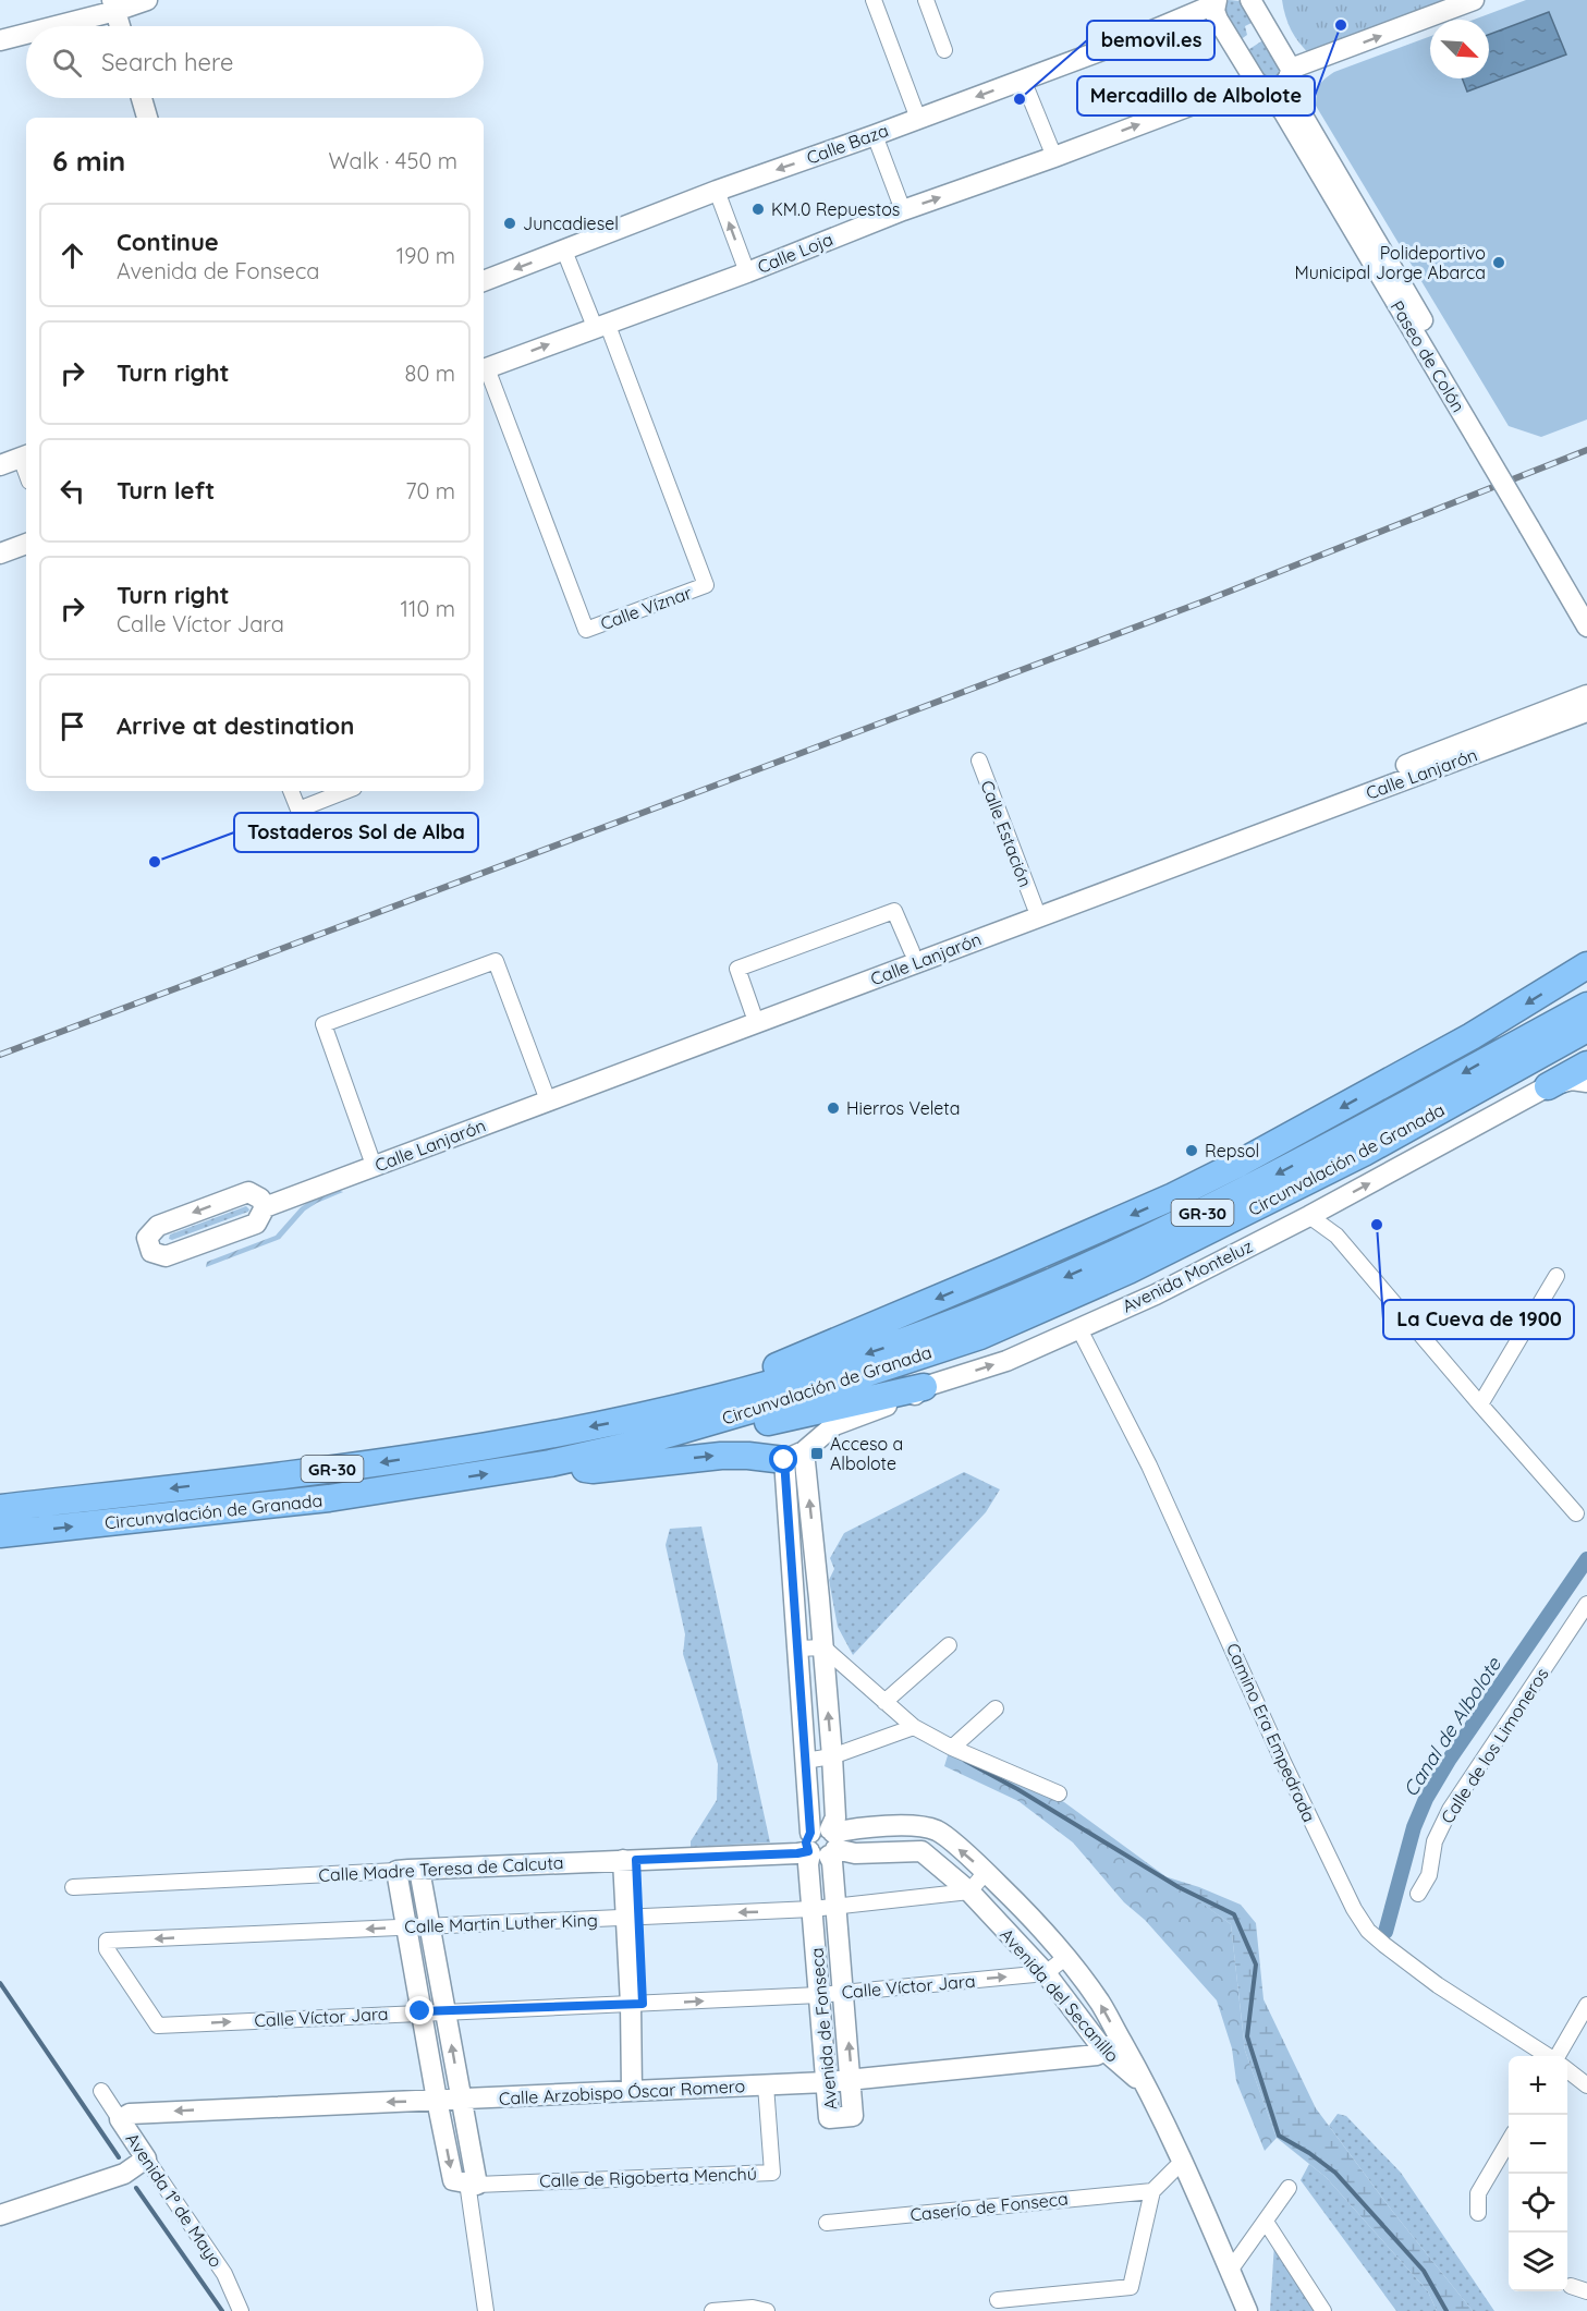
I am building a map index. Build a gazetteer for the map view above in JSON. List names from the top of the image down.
{
  "streets": {
    "highway": ["Circunvalación de Granada", "GR-30"],
    "street": [
      "Calle Baza",
      "Calle Loja",
      "Paseo de Colón",
      "Calle Víznar",
      "Calle Lanjarón",
      "Calle Estación",
      "Avenida Monteluz",
      "Camino Era Empedrada",
      "Calle de los Limoneros",
      "Calle Madre Teresa de Calcuta",
      "Calle Martin Luther King",
      "Calle Víctor Jara",
      "Avenida del Secanillo",
      "Avenida de Fonseca",
      "Calle Arzobispo Óscar Romero",
      "Calle de Rigoberta Menchú",
      "Avenida 1º de Mayo",
      "Caserío de Fonseca"
    ]
  },
  "crossings": [
    ["Calle Baza", "Paseo de Colón"],
    ["Calle Loja", "Paseo de Colón"],
    ["Calle Loja", "Calle Víznar"],
    ["Calle Lanjarón", "Calle Estación"],
    ["Avenida Monteluz", "Camino Era Empedrada"],
    ["Avenida Monteluz", "Avenida de Fonseca"],
    ["Calle Madre Teresa de Calcuta", "Avenida del Secanillo"],
    ["Calle Madre Teresa de Calcuta", "Avenida de Fonseca"],
    ["Calle Martin Luther King", "Calle Víctor Jara"],
    ["Calle Martin Luther King", "Avenida del Secanillo"],
    ["Calle Martin Luther King", "Avenida de Fonseca"],
    ["Calle Víctor Jara", "Avenida del Secanillo"],
    ["Calle Víctor Jara", "Avenida de Fonseca"],
    ["Avenida del Secanillo", "Avenida de Fonseca"],
    ["Avenida del Secanillo", "Calle Arzobispo Óscar Romero"],
    ["Avenida de Fonseca", "Calle Arzobispo Óscar Romero"],
    ["Calle Arzobispo Óscar Romero", "Calle de Rigoberta Menchú"],
    ["Calle Arzobispo Óscar Romero", "Avenida 1º de Mayo"]
  ],
  "one_way": [
    "Calle Baza",
    "Calle Loja",
    "Avenida Monteluz",
    "Calle Víctor Jara"
  ],
  "water": ["Canal de Albolote"],
  "places": {
    "other": [
      "Mercadillo de Albolote",
      "bemovil.es",
      "KM.0 Repuestos",
      "Juncadiesel",
      "Polideportivo Municipal Jorge Abarca",
      "Tostaderos Sol de Alba",
      "Hierros Veleta",
      "Repsol",
      "La Cueva de 1900"
    ],
    "transit": ["Acceso a Albolote"]
  },
  "north": "bottom right",
  "page": {
    "search": "Search here",
    "heading": ["6 min", "Walk · 450 m"],
    "list": [
      ["Continue", "Avenida de Fonseca", "190 m"],
      ["Turn right", "80 m"],
      ["Turn left", "70 m"],
      ["Turn right", "Calle Víctor Jara", "110 m"],
      "Arrive at destination"
    ],
    "map_buttons": ["+", "−"]
  }
}
